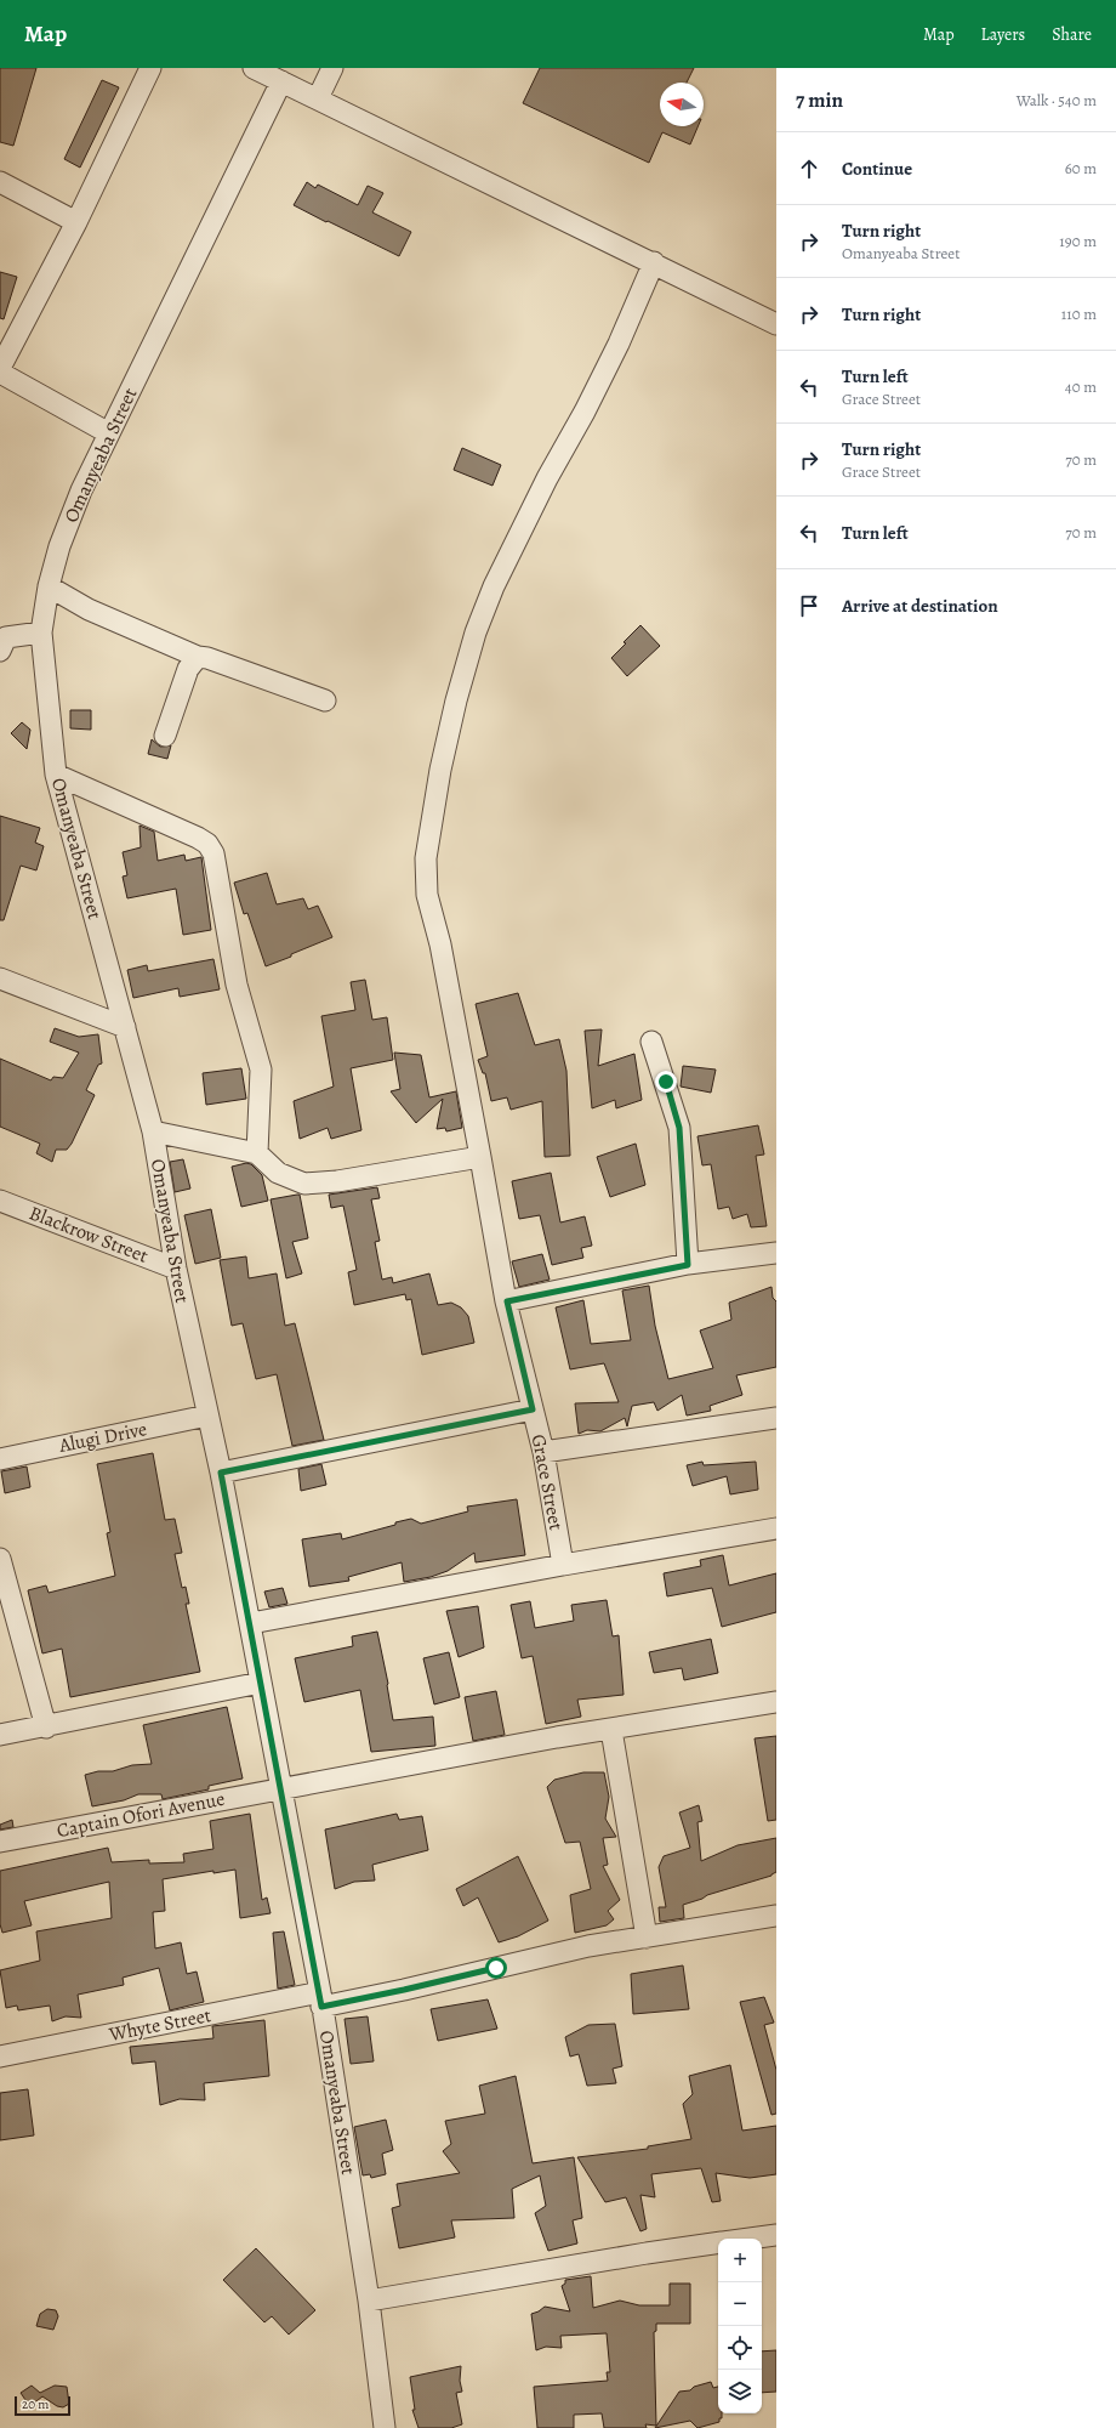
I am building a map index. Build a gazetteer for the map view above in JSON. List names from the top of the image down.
{
  "streets": {
    "street": [
      "Omanyeaba Street",
      "Blackrow Street",
      "Alugi Drive",
      "Grace Street",
      "Captain Ofori Avenue",
      "Whyte Street"
    ]
  },
  "crossings": [
    ["Omanyeaba Street", "Blackrow Street"],
    ["Omanyeaba Street", "Alugi Drive"],
    ["Omanyeaba Street", "Captain Ofori Avenue"],
    ["Omanyeaba Street", "Whyte Street"]
  ],
  "scale_bar": "20 m",
  "north": "left",
  "page": {
    "header": "Map",
    "nav": ["Map", "Layers", "Share"],
    "heading": ["7 min", "Walk · 540 m"],
    "list": [
      ["Continue", "60 m"],
      ["Turn right", "Omanyeaba Street", "190 m"],
      ["Turn right", "110 m"],
      ["Turn left", "Grace Street", "40 m"],
      ["Turn right", "Grace Street", "70 m"],
      ["Turn left", "70 m"],
      "Arrive at destination"
    ],
    "map_buttons": ["+", "−"],
    "scale": "20 m"
  }
}
